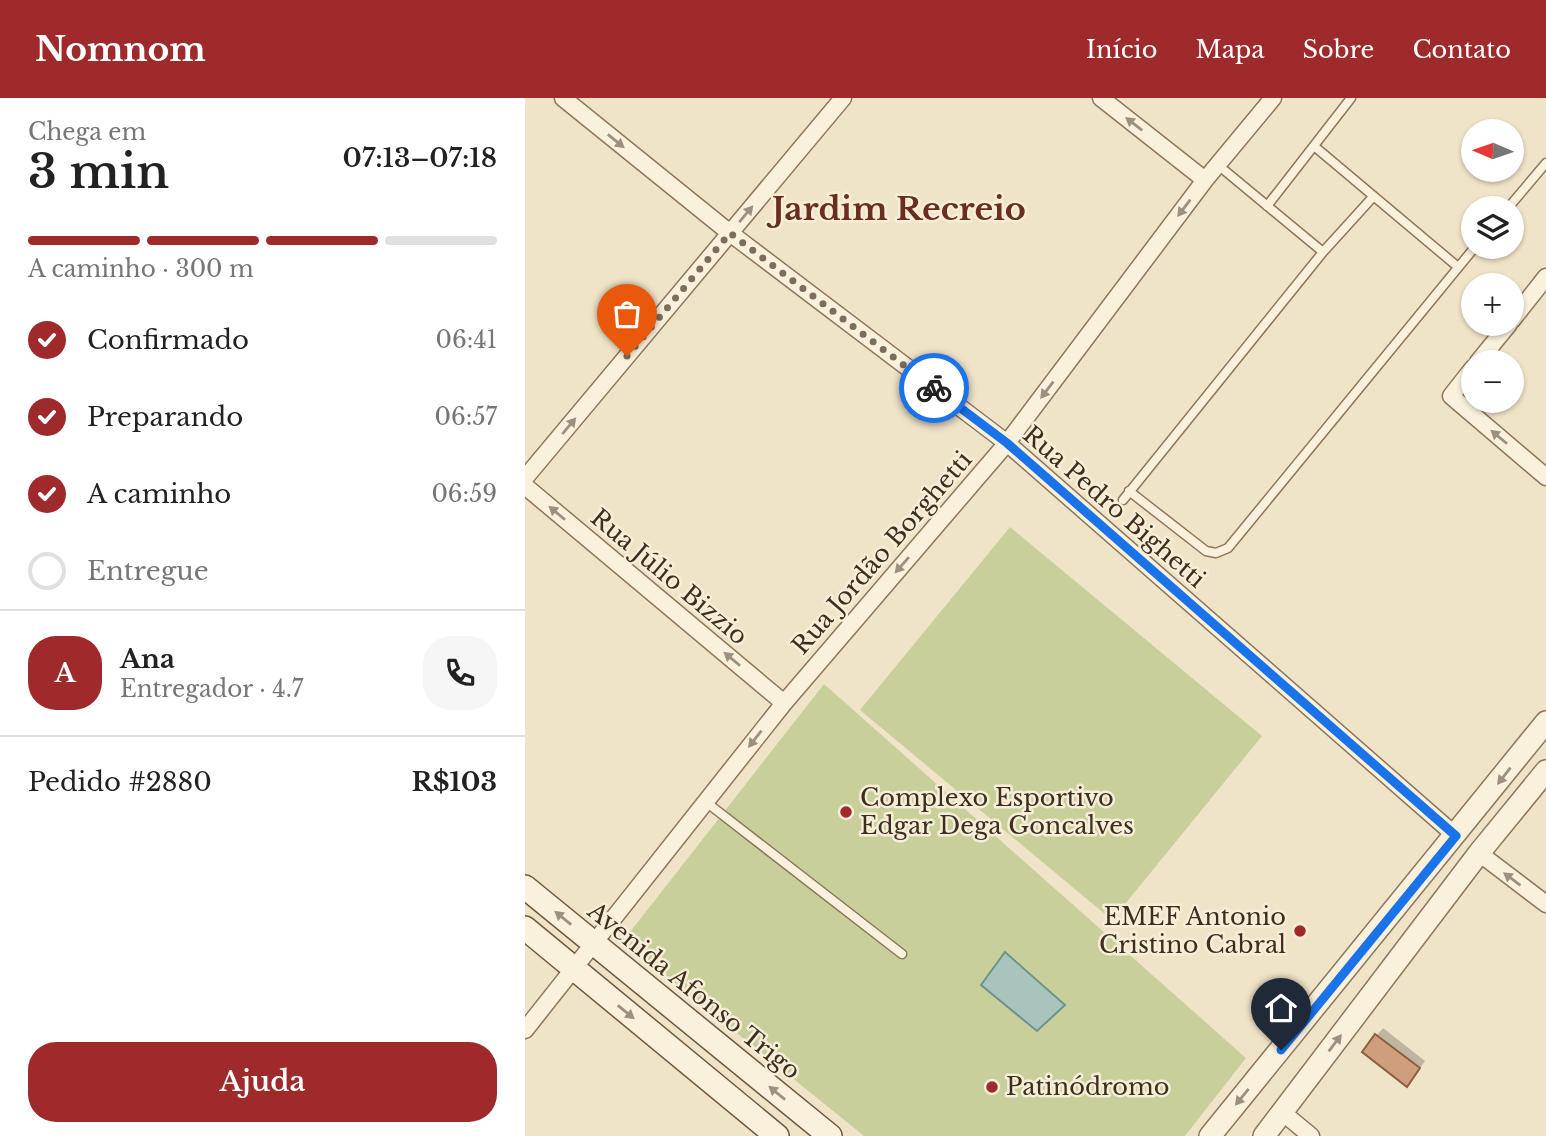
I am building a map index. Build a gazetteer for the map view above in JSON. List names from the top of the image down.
{
  "streets": {
    "main road": ["Avenida Afonso Trigo"],
    "street": ["Rua Pedro Bighetti", "Rua Jordão Borghetti", "Rua Júlio Bizzio"]
  },
  "crossings": [
    ["Rua Pedro Bighetti", "Rua Jordão Borghetti"],
    ["Rua Jordão Borghetti", "Rua Júlio Bizzio"],
    ["Rua Jordão Borghetti", "Avenida Afonso Trigo"]
  ],
  "one_way": ["Rua Jordão Borghetti", "Rua Júlio Bizzio"],
  "districts": ["Jardim Recreio"],
  "places": ["Complexo Esportivo Edgar Dega Goncalves", "EMEF Antonio Cristino Cabral", "Patinódromo"],
  "north": "left",
  "page": {
    "header": "Nomnom",
    "nav": [
      "Início",
      "Mapa",
      "Sobre",
      "Contato"
    ],
    "heading": ["3 min", "Chega em", "07:13–07:18"],
    "panel": [
      "Ana",
      "Entregador · 4.7",
      "Pedido #2880",
      "R$103"
    ],
    "map_buttons": ["+", "−"],
    "bar": "A caminho · 300 m",
    "list": [
      ["Confirmado", "06:41"],
      ["Preparando", "06:57"],
      ["A caminho", "06:59"],
      "Entregue"
    ],
    "round": "A",
    "buttons": "Ajuda"
  }
}
